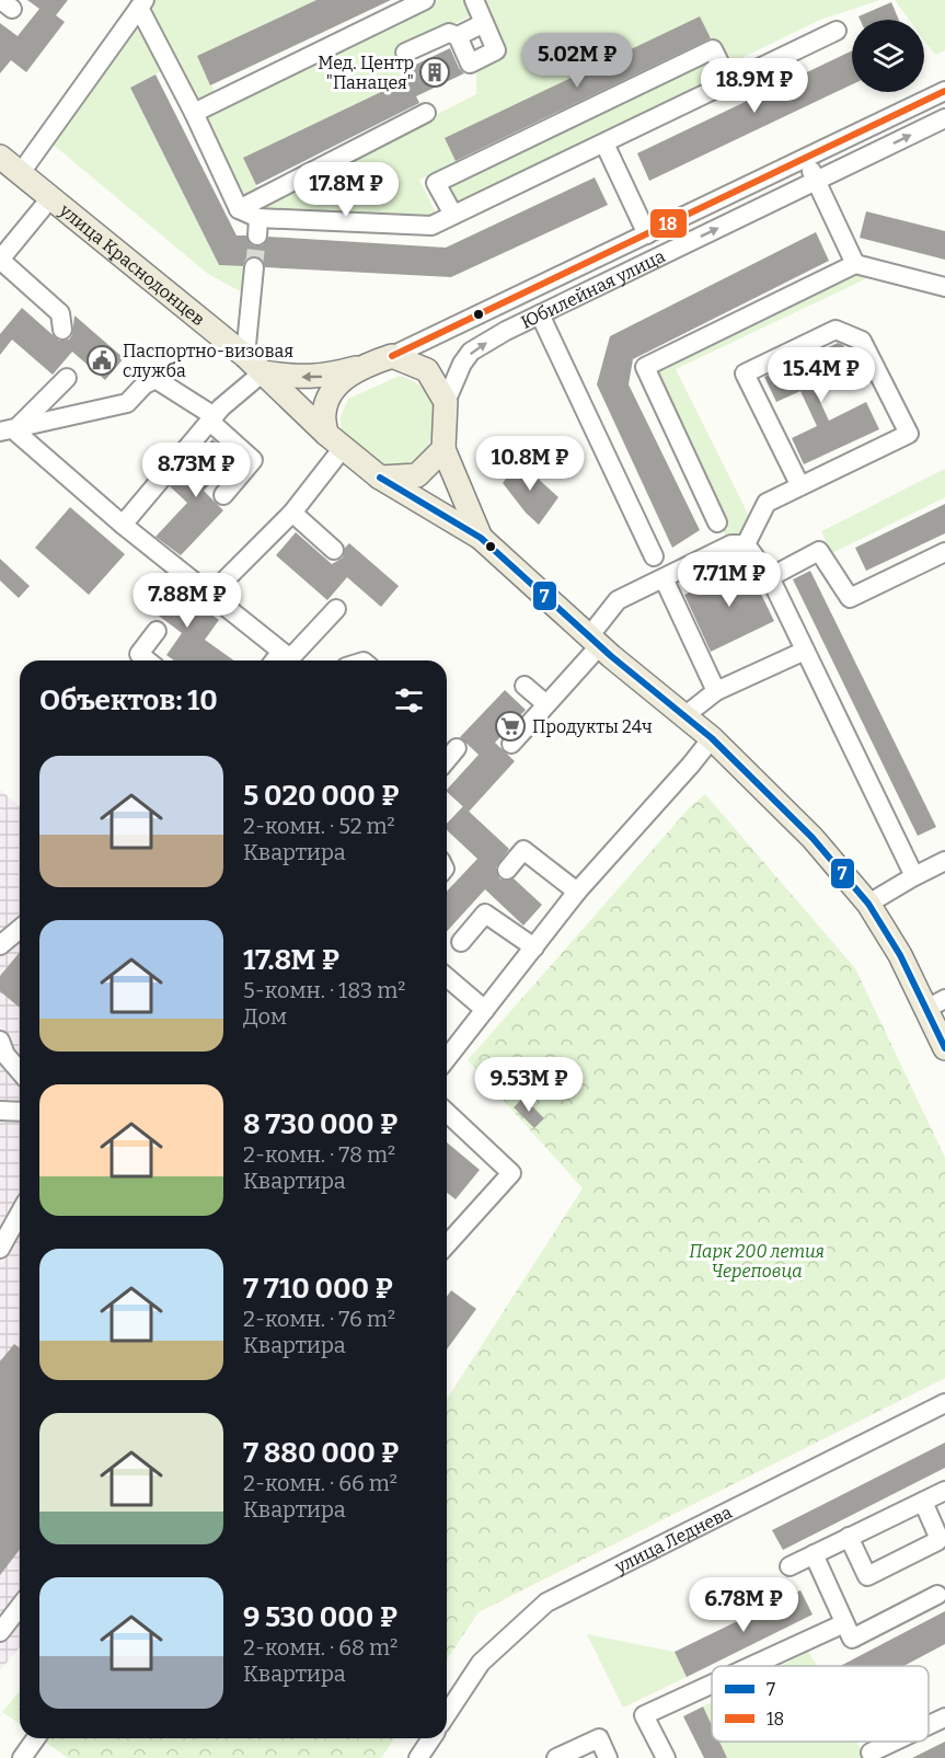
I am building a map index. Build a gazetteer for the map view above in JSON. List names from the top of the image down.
{
  "streets": {
    "main road": ["улица Краснодонцев"],
    "street": ["Юбилейная улица", "улица Леднева"]
  },
  "crossings": [
    ["улица Краснодонцев", "Юбилейная улица"]
  ],
  "parks": ["Парк 200 летия Череповца"],
  "places": {
    "building": ["Мед. Центр \"Панацея\""],
    "public building": ["Паспортно-визовая служба"],
    "supermarket": ["Продукты 24ч"]
  },
  "lines": ["transit line 18", "transit line 7"],
  "legend": ["7", "18"],
  "page": {
    "price": [
      "5.02M ₽",
      "18.9M ₽",
      "17.8M ₽",
      "15.4M ₽",
      "10.8M ₽",
      "8.73M ₽",
      "7.71M ₽",
      "7.88M ₽",
      "9.53M ₽",
      "6.78M ₽"
    ],
    "heading": "Объектов: 10",
    "list": [
      {
        "name": "5 020 000 ₽",
        "note": "2-комн. · 52 m² · Квартира"
      },
      {
        "name": "17.8M ₽",
        "note": "5-комн. · 183 m² · Дом"
      },
      {
        "name": "8 730 000 ₽",
        "note": "2-комн. · 78 m² · Квартира"
      },
      {
        "name": "7 710 000 ₽",
        "note": "2-комн. · 76 m² · Квартира"
      },
      {
        "name": "7 880 000 ₽",
        "note": "2-комн. · 66 m² · Квартира"
      },
      {
        "name": "9 530 000 ₽",
        "note": "2-комн. · 68 m² · Квартира"
      }
    ]
  }
}
